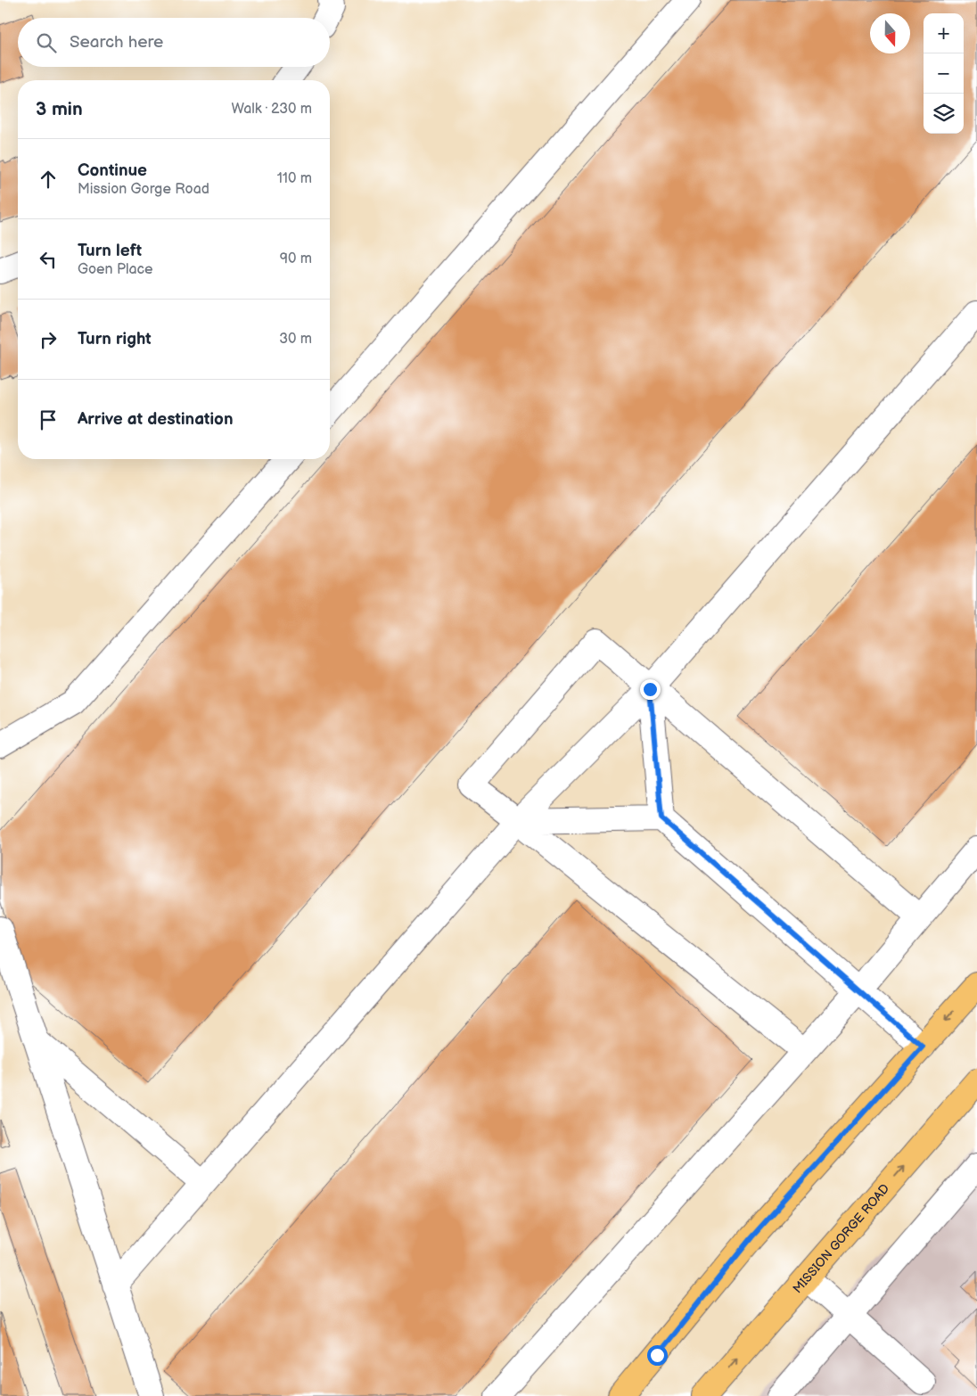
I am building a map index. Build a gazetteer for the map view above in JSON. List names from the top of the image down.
{
  "streets": {
    "main road": ["MISSION GORGE ROAD"]
  },
  "north": "bottom",
  "page": {
    "map_buttons": ["+", "−"],
    "search": "Search here",
    "heading": ["3 min", "Walk · 230 m"],
    "list": [
      ["Continue", "Mission Gorge Road", "110 m"],
      ["Turn left", "Goen Place", "90 m"],
      ["Turn right", "30 m"],
      "Arrive at destination"
    ]
  }
}
